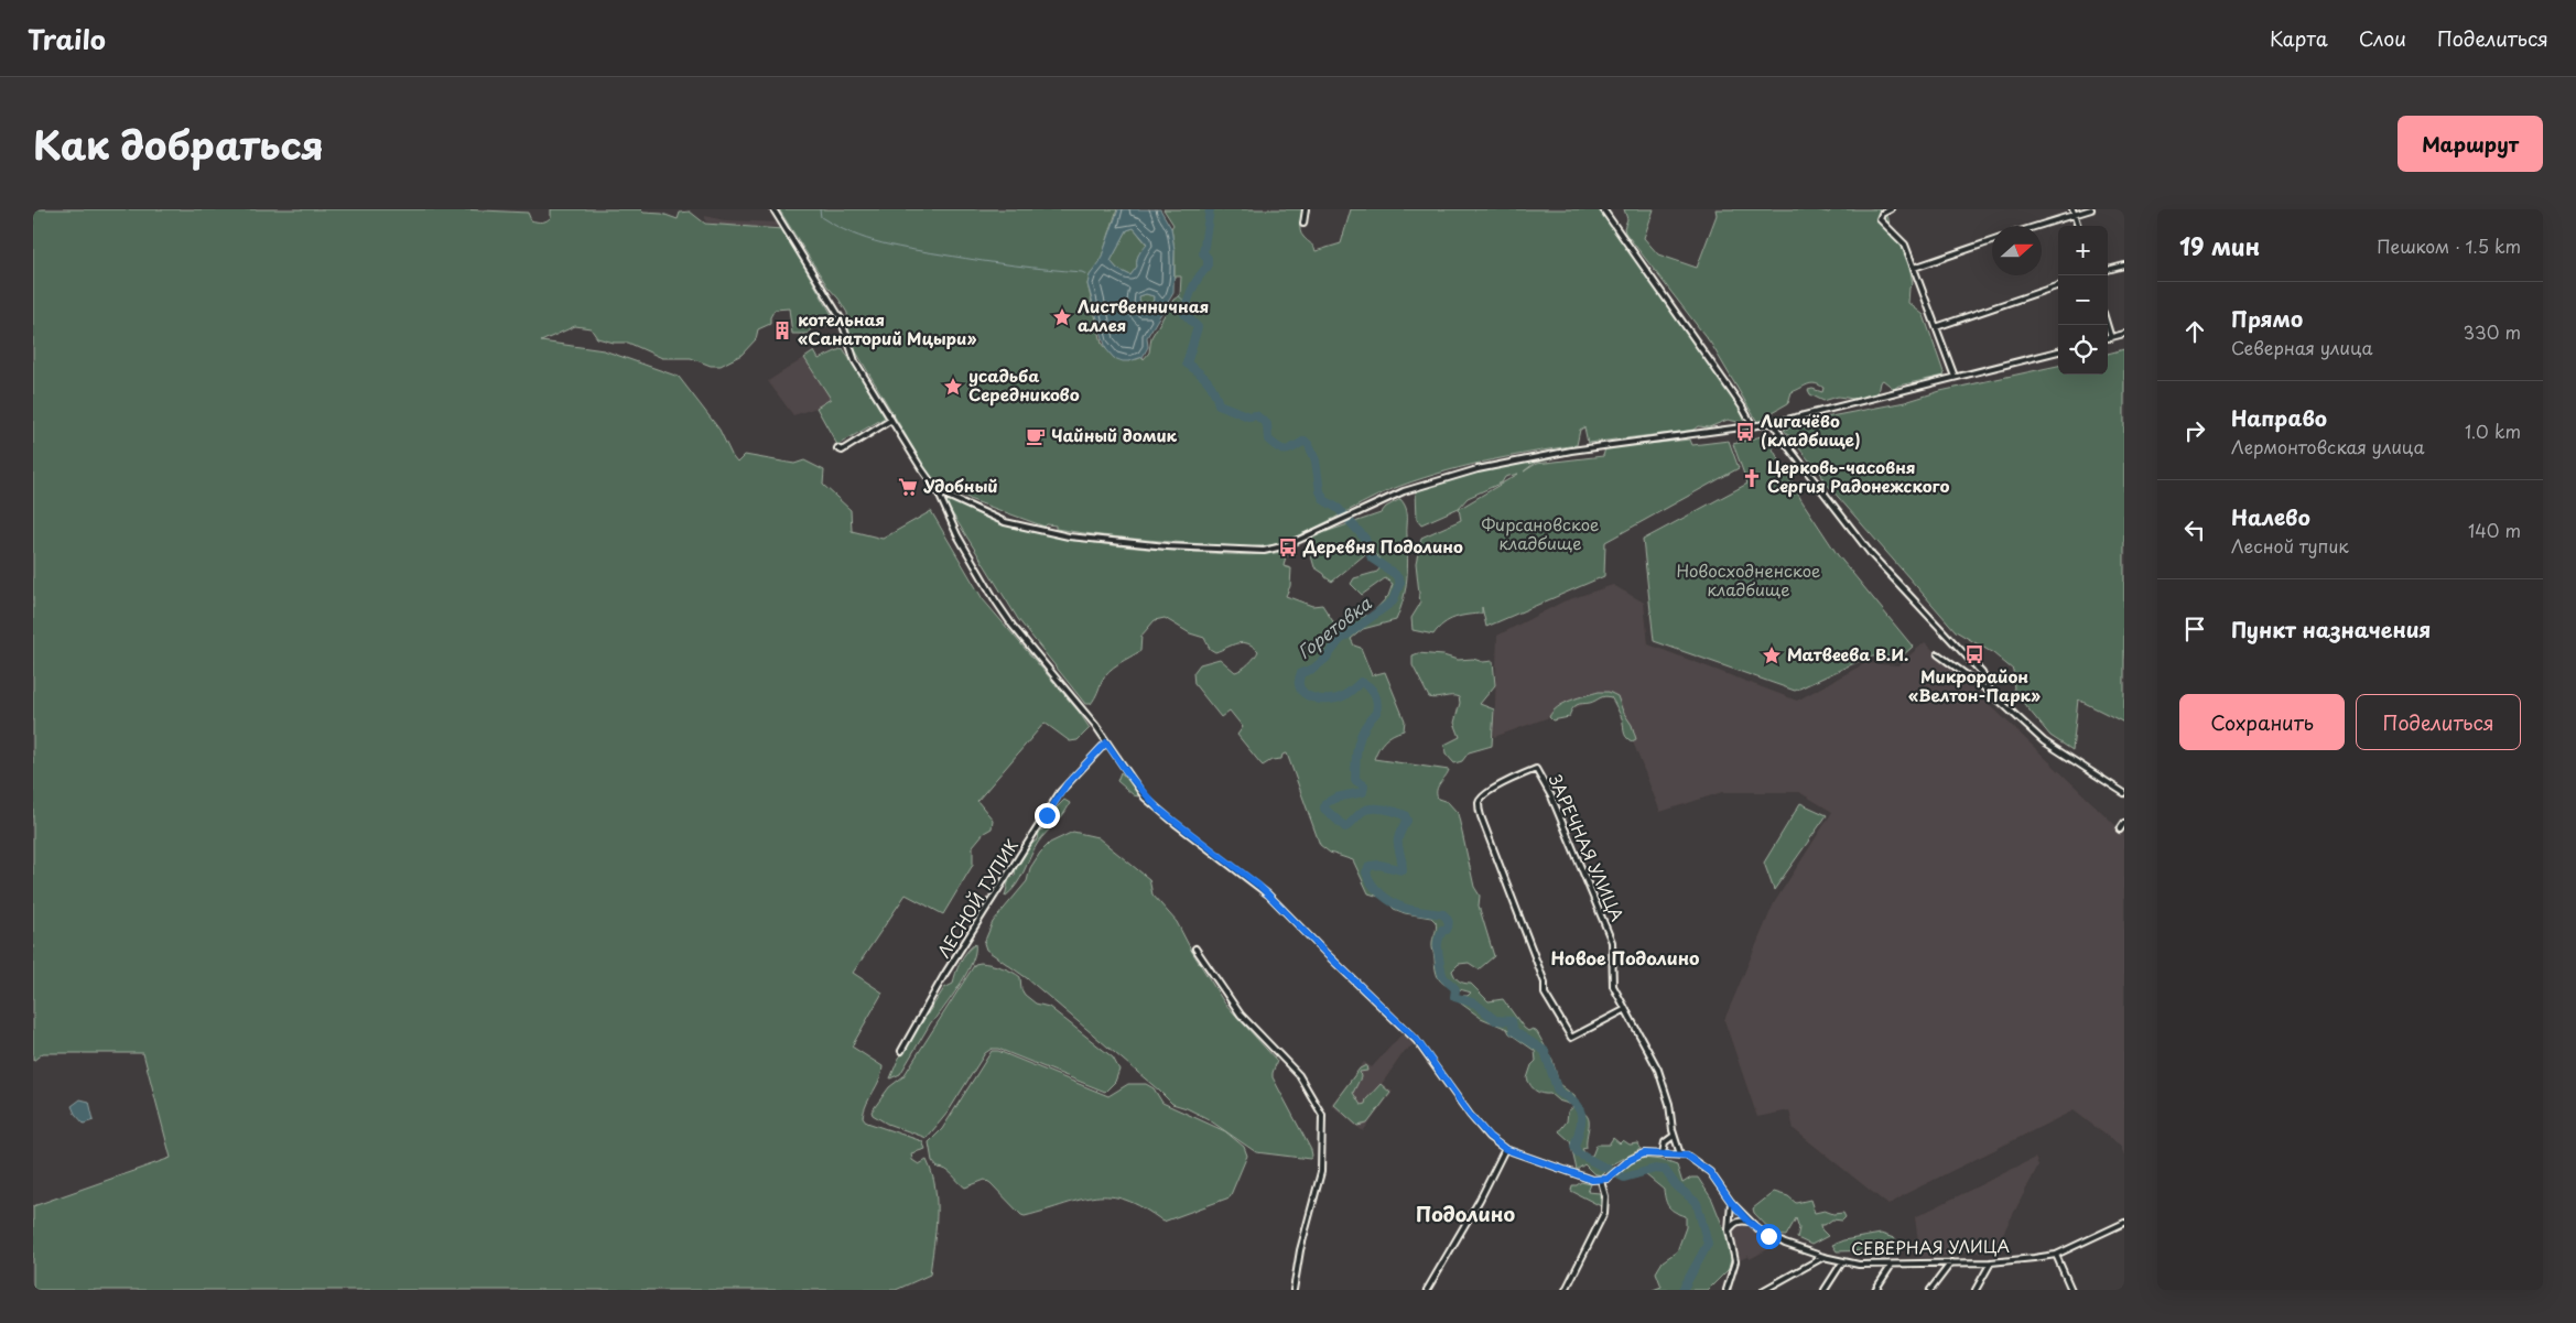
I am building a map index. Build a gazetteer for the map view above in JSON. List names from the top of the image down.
{
  "streets": {
    "street": ["ЗАРЕЧНАЯ УЛИЦА", "ЛЕСНОЙ ТУПИК", "СЕВЕРНАЯ УЛИЦА"]
  },
  "crossings": [
    ["ЗАРЕЧНАЯ УЛИЦА", "СЕВЕРНАЯ УЛИЦА"]
  ],
  "districts": ["Новое Подолино", "Подолино"],
  "water": ["Горетовка"],
  "parks": ["Фирсановское кладбище", "Новосходненское кладбище"],
  "places": {
    "place": ["Лиственничная аллея", "усадьба Середниково", "Матвеева В.И."],
    "building": ["котельная «Санаторий Мцыри»"],
    "bus stop": ["Лигачёво (кладбище)", "Деревня Подолино", "Микрорайон «Велтон-Парк»"],
    "cafe": ["Чайный домик"],
    "church": ["Церковь-часовня Сергия Радонежского"],
    "supermarket": ["Удобный"]
  },
  "north": "right",
  "page": {
    "header": "Trailo",
    "nav": ["Карта", "Слои", "Поделиться"],
    "title": "Как добраться",
    "buttons": [
      "Маршрут",
      ["Сохранить", "Поделиться"]
    ],
    "heading": ["19 мин", "Пешком · 1.5 km"],
    "map_buttons": ["+", "−"],
    "list": [
      ["Прямо", "Северная улица", "330 m"],
      ["Направо", "Лермонтовская улица", "1.0 km"],
      ["Налево", "Лесной тупик", "140 m"],
      "Пункт назначения"
    ]
  }
}
